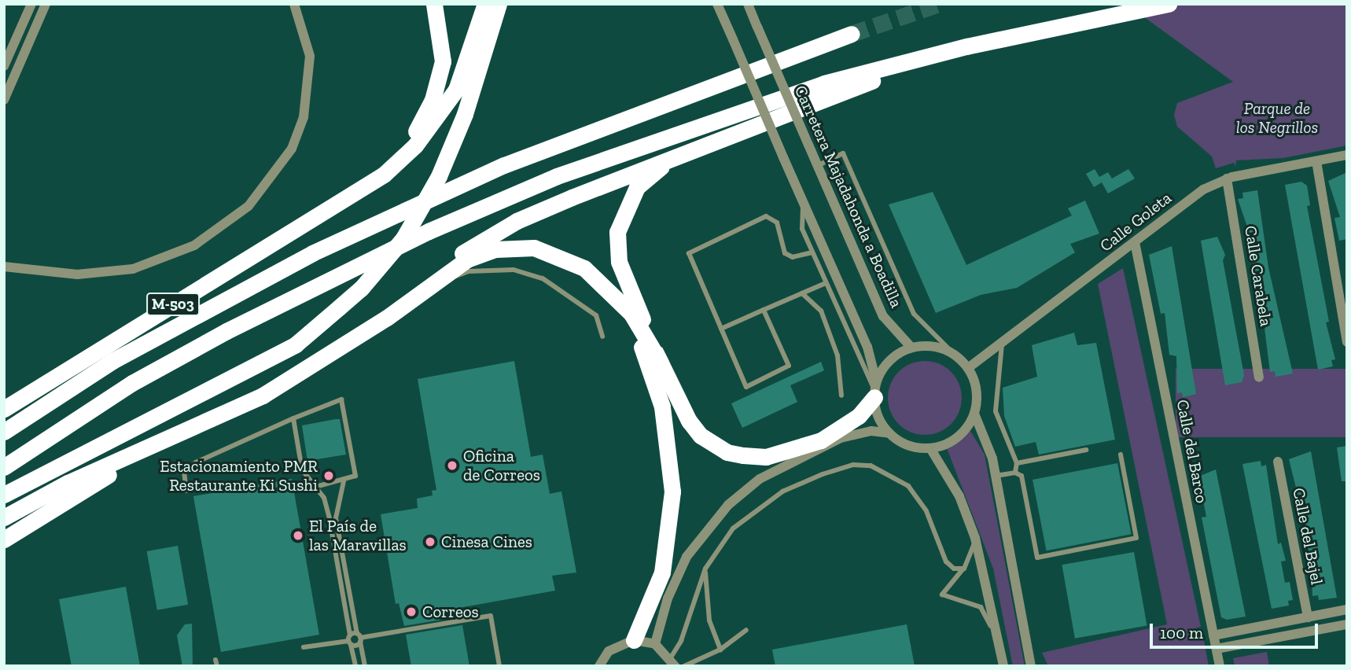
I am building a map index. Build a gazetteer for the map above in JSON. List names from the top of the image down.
{
  "streets": {
    "highway": ["M-503"],
    "street": [
      "Carretera Majadahonda a Boadilla",
      "Calle Goleta",
      "Calle Carabela",
      "Calle del Barco",
      "Calle del Bajel"
    ]
  },
  "crossings": [
    ["Carretera Majadahonda a Boadilla", "Calle Goleta"],
    ["Calle Goleta", "Calle Carabela"],
    ["Calle Goleta", "Calle del Barco"]
  ],
  "parks": ["Parque de los Negrillos"],
  "places": [
    "Oficina de Correos",
    "Estacionamiento PMR Restaurante Ki Sushi",
    "El País de las Maravillas",
    "Cinesa Cines",
    "Correos"
  ],
  "scale_bar": "100 m"
}
